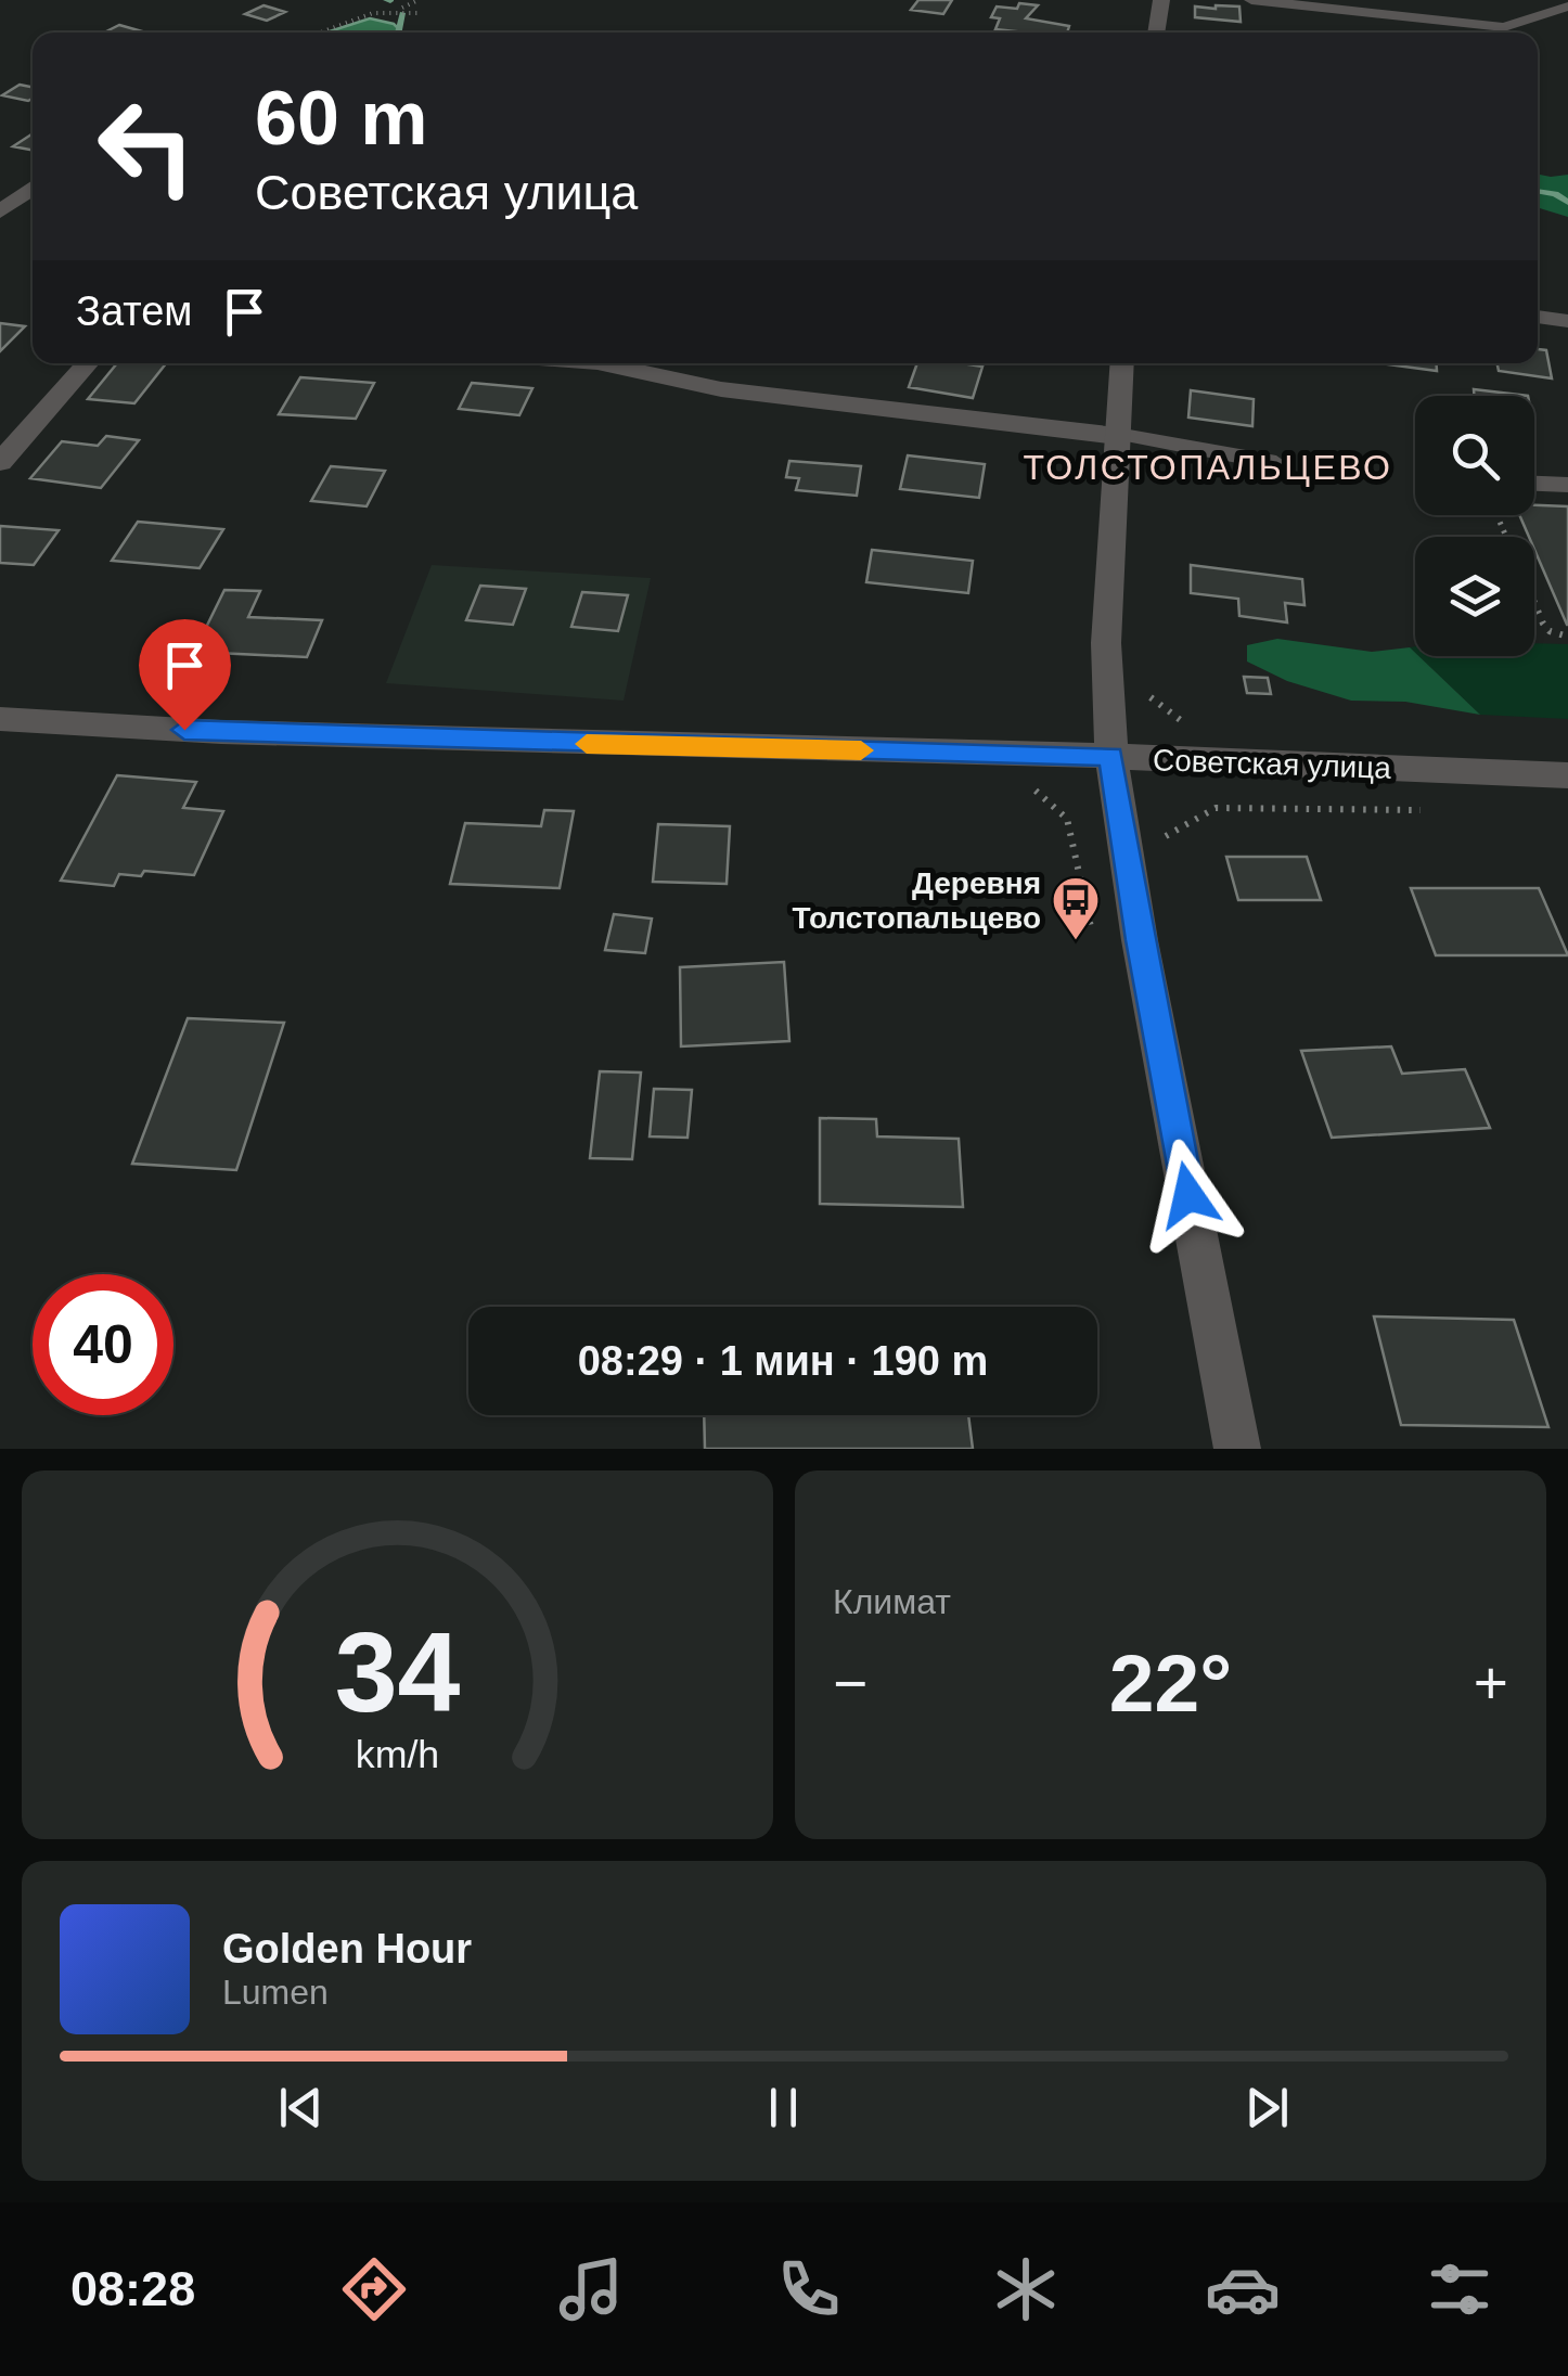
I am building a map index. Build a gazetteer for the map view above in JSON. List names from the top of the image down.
{
  "streets": {
    "street": ["Советская улица"]
  },
  "districts": ["ТОЛСТОПАЛЬЦЕВО"],
  "places": {
    "bus stop": ["Деревня Толстопальцево"]
  },
  "page": {
    "turn": ["60 m", "Советская улица"],
    "then": "Затем",
    "limit": "40",
    "trip": "08:29 · 1 мин · 190 m",
    "tile": "Климат",
    "heat": ["−", "22°", "+"],
    "song": ["Golden Hour", "Lumen"],
    "tabs": "08:28",
    "gauge": ["34", "km/h"]
  }
}
